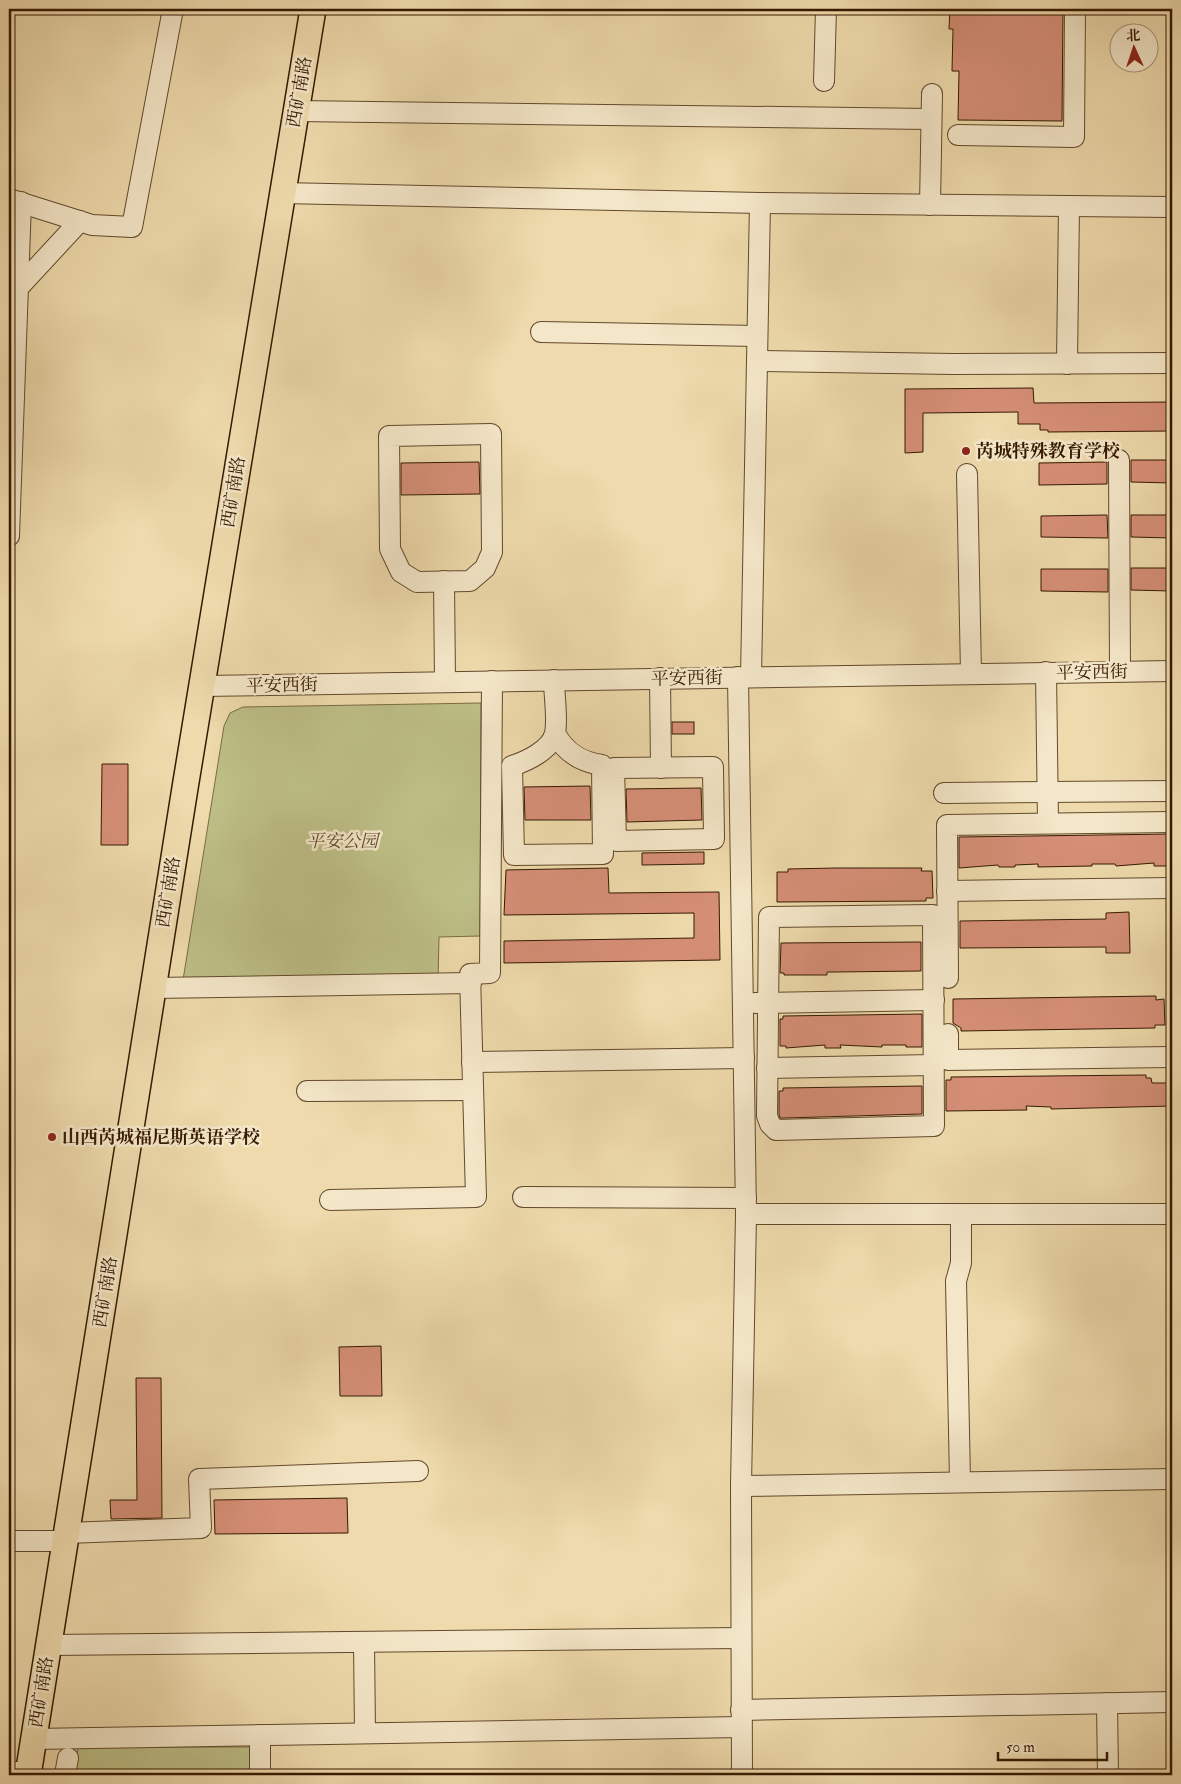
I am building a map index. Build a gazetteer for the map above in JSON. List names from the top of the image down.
{
  "streets": {
    "main road": ["西矿南路"],
    "street": ["平安西街"]
  },
  "crossings": [
    ["西矿南路", "平安西街"]
  ],
  "parks": ["平安公园"],
  "places": ["芮城特殊教育学校", "山西芮城福尼斯英语学校"],
  "scale_bar": "50 m",
  "north": "top"
}
